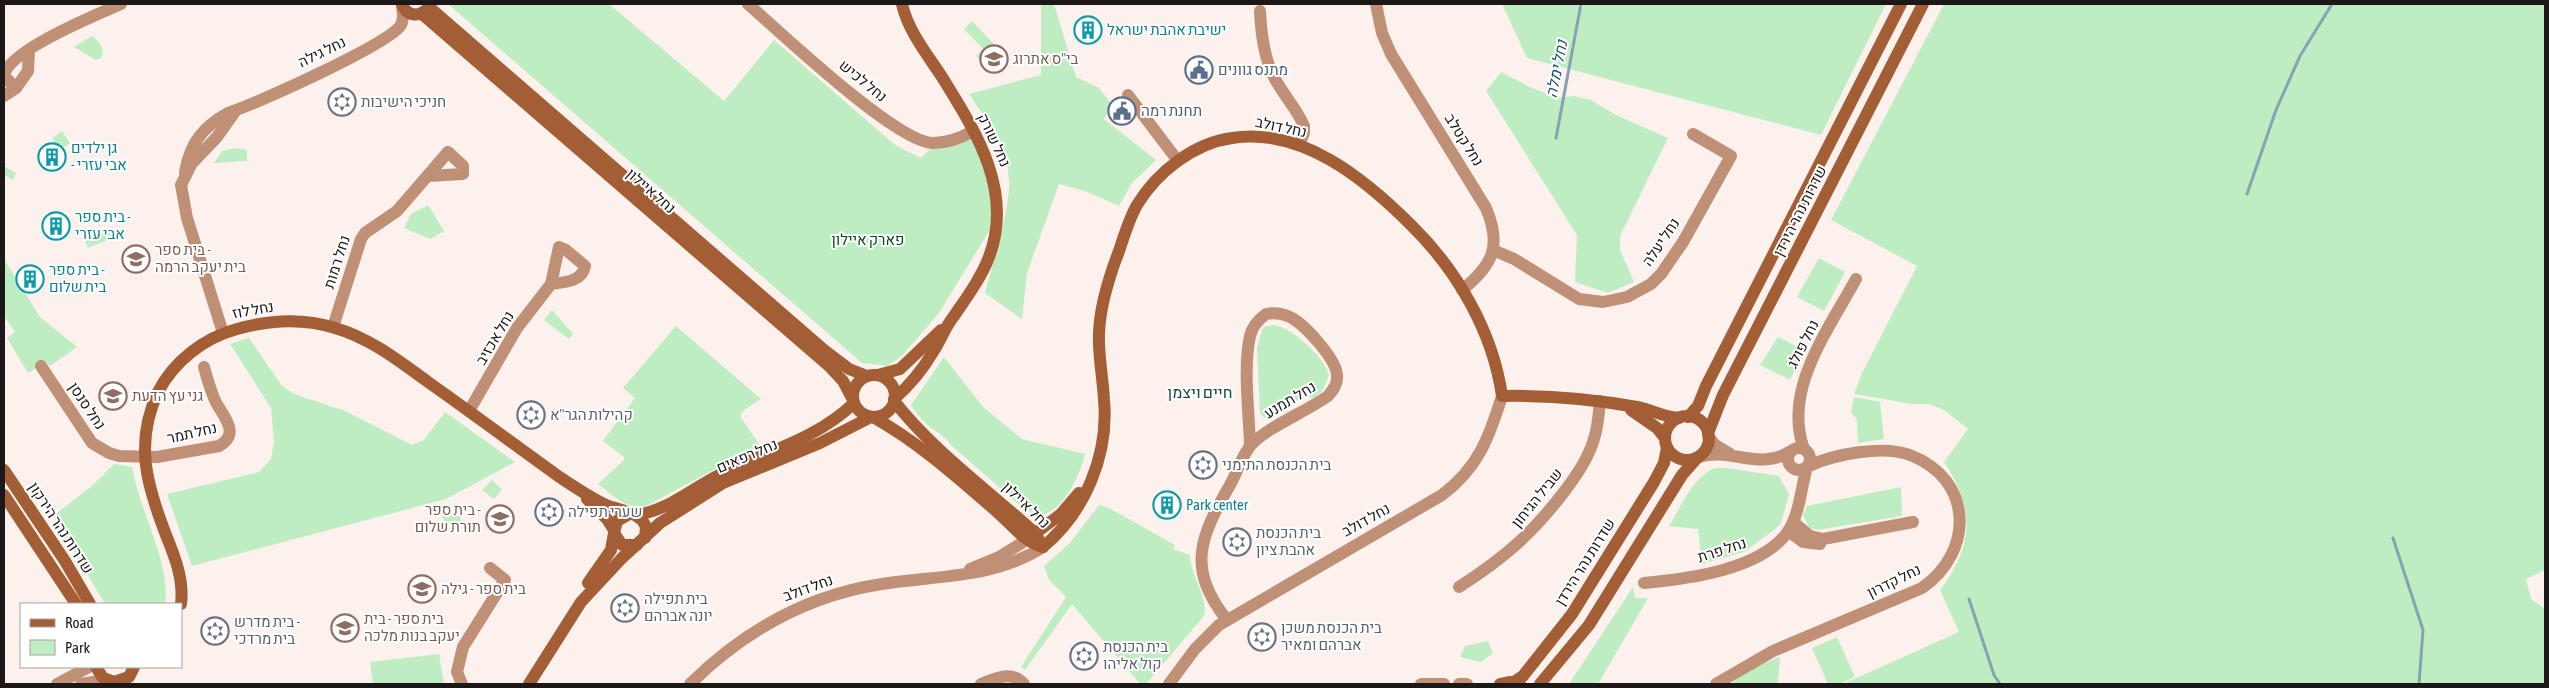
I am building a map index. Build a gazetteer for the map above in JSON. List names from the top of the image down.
{
  "streets": {
    "street": [
      "נחל גילה",
      "נחל לכיש",
      "נחל דולב",
      "נחל שורק",
      "נחל קטלב",
      "נחל איילון",
      "שדרות נהר הירדן",
      "נחל יעלה",
      "נחל רמות",
      "נחל לוז",
      "נחל אכזיב",
      "נחל פולג",
      "נחל תמנע",
      "נחל סנסן",
      "נחל תמר",
      "נחל רפאים",
      "שביל הגיחון",
      "שדרות נהר הירקון",
      "נחל פרת",
      "נחל קדרון"
    ]
  },
  "crossings": [
    ["נחל גילה", "נחל לוז"],
    ["נחל לכיש", "נחל שורק"],
    ["נחל דולב", "נחל איילון"],
    ["נחל דולב", "נחל תמנע"],
    ["נחל שורק", "נחל איילון"],
    ["נחל שורק", "נחל רפאים"],
    ["נחל קטלב", "נחל יעלה"],
    ["נחל איילון", "נחל רפאים"],
    ["נחל רמות", "נחל לוז"],
    ["נחל לוז", "נחל אכזיב"],
    ["נחל לוז", "נחל סנסן"],
    ["נחל לוז", "נחל תמר"],
    ["נחל לוז", "נחל רפאים"],
    ["נחל פולג", "נחל קדרון"],
    ["נחל סנסן", "נחל תמר"]
  ],
  "districts": ["חיים ויצמן"],
  "water": ["נחל ימלה"],
  "parks": ["פארק איילון"],
  "places": {
    "building": [
      "ישיבת אהבת ישראל",
      "גן ילדים - אבי עזרי",
      "בית ספר - אבי עזרי",
      "בית ספר - בית שלום",
      "Park center"
    ],
    "school or university": [
      "בי\"ס אתרוג",
      "בית ספר - בית יעקב הרמה",
      "גני עץ הדעת",
      "בית ספר - תורת שלום",
      "בית ספר - גילה",
      "בית ספר - בית יעקב בנות מלכה"
    ],
    "public building": ["מתנס גוונים", "תחנת רמה"],
    "synagogue": [
      "חניכי הישיבות",
      "קהילות הגר\"א",
      "בית הכנסת התימני",
      "שערי תפילה",
      "בית הכנסת אהבת ציון",
      "בית תפילה יונה אברהם",
      "בית מדרש - בית מרדכי",
      "בית הכנסת משכן אברהם ומאיר",
      "בית הכנסת קול אליהו"
    ]
  },
  "legend": ["Road", "Park"]
}
